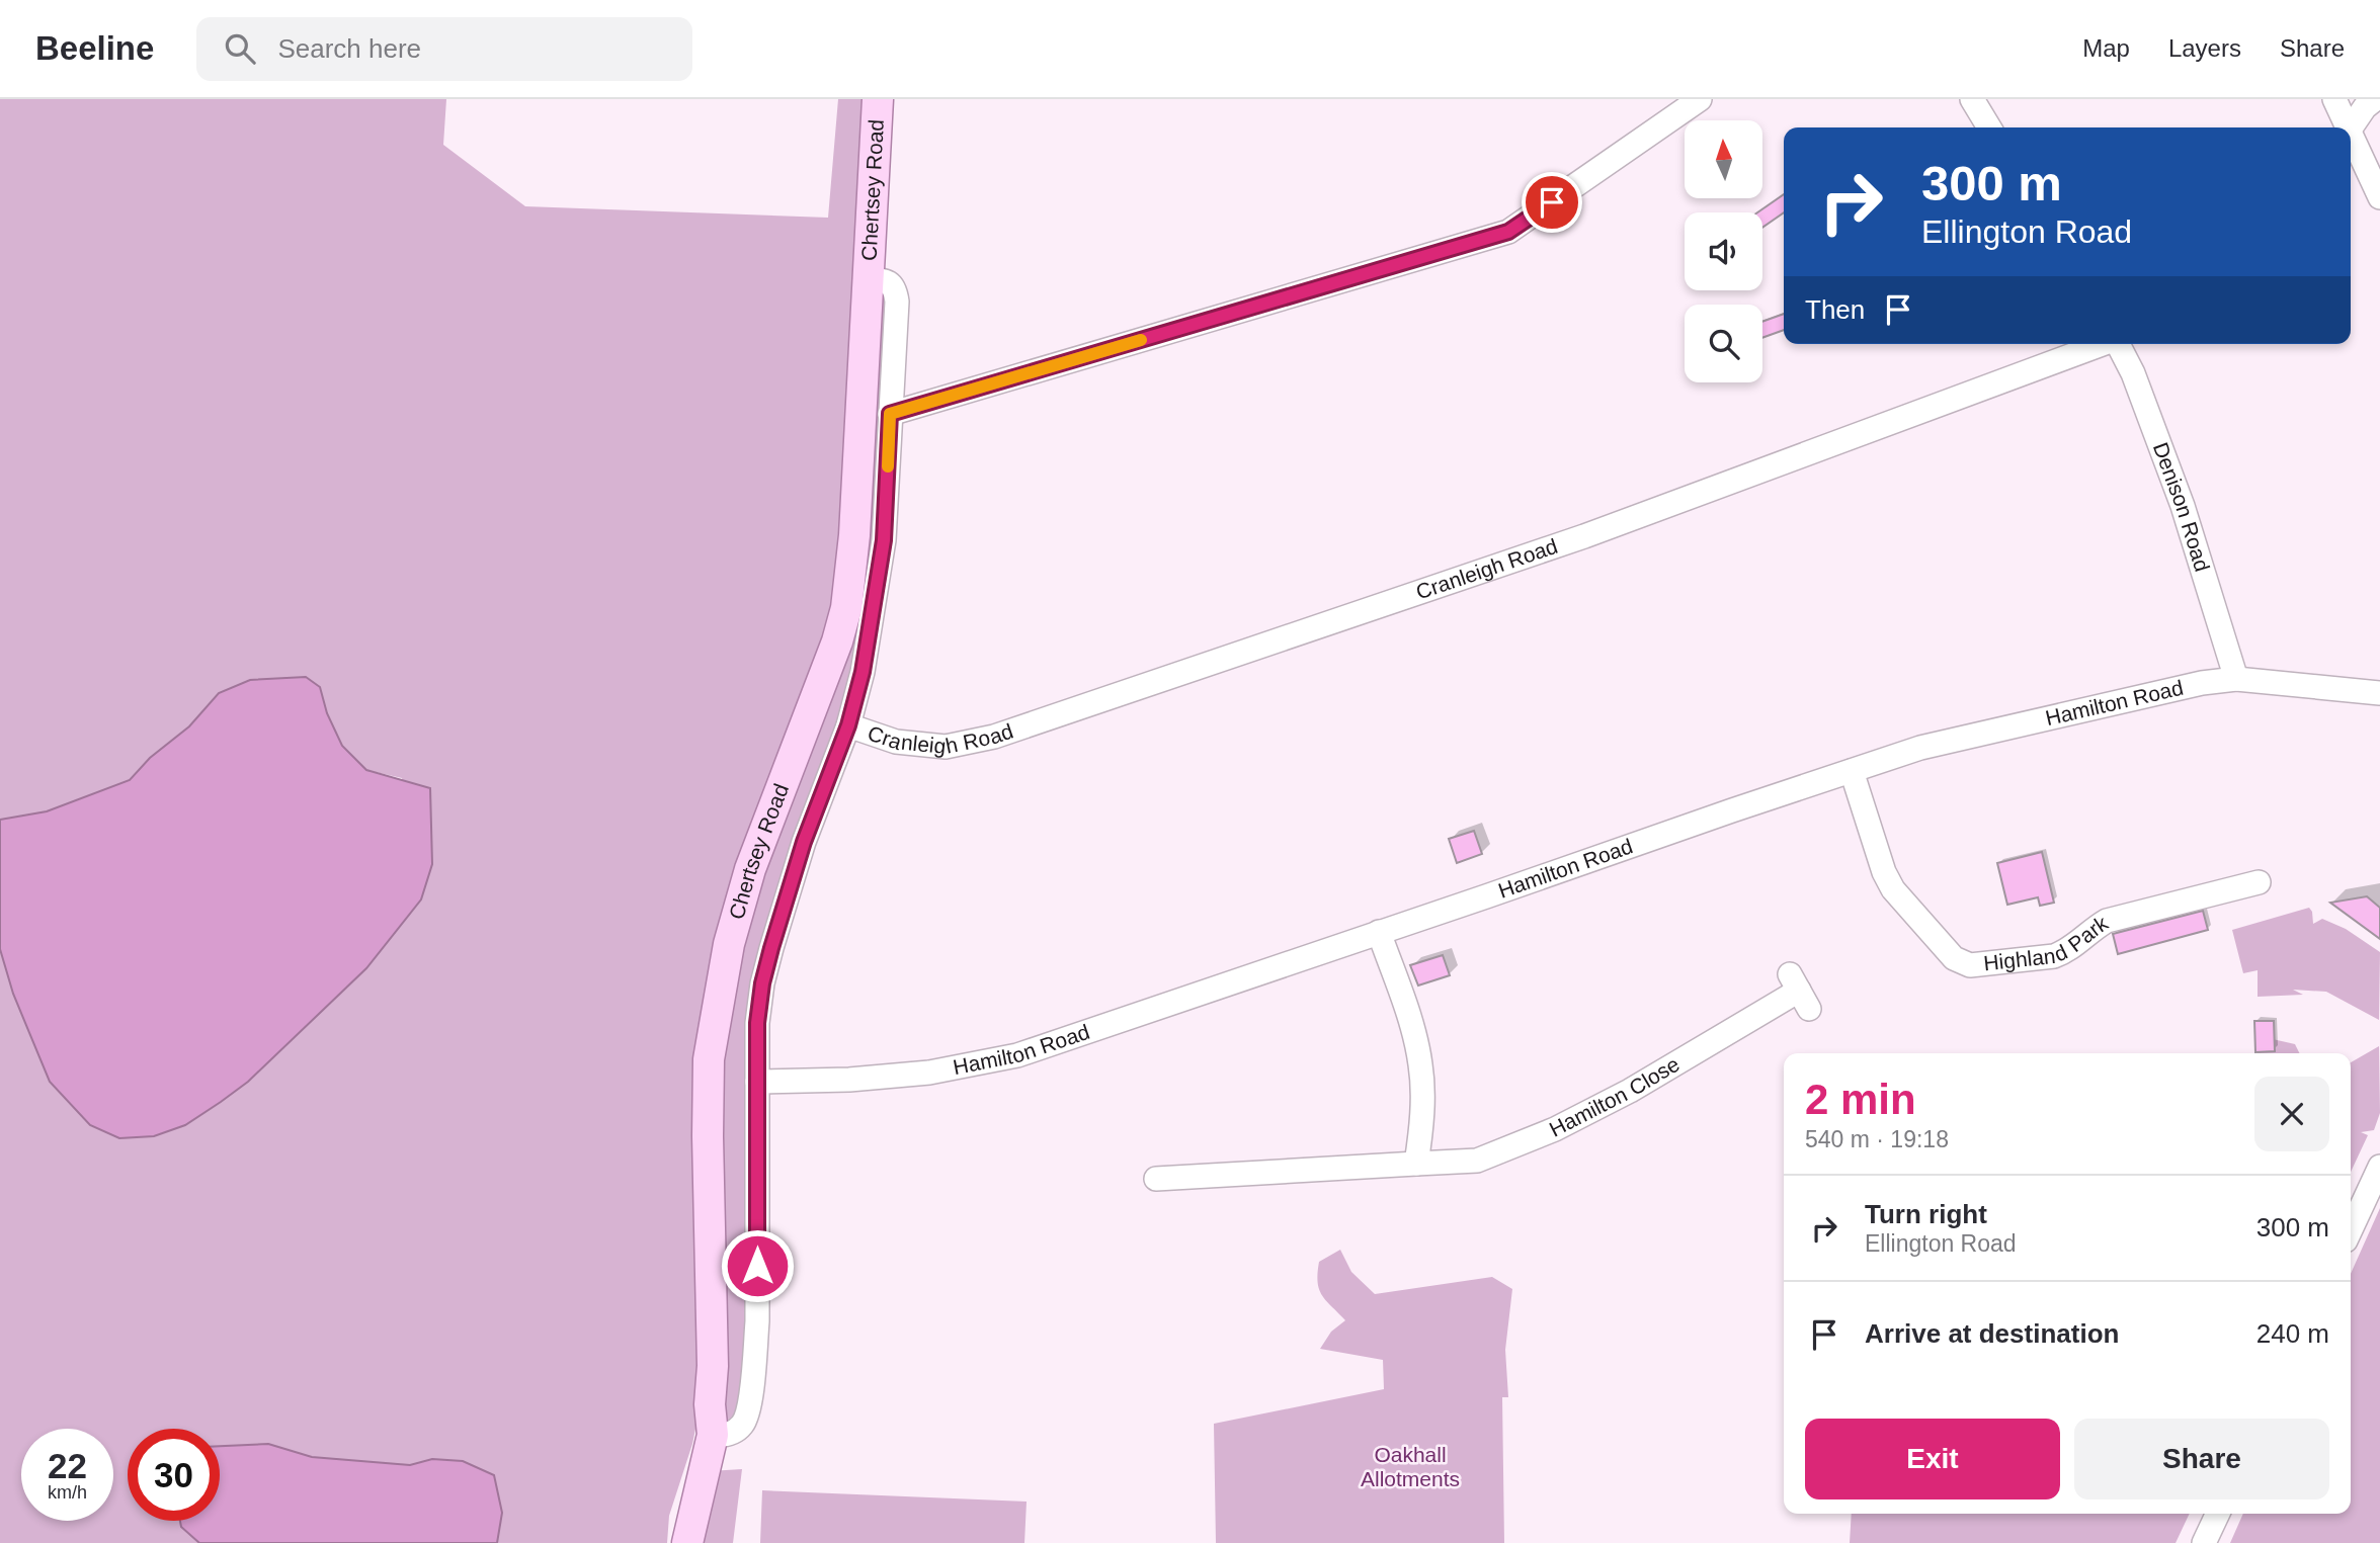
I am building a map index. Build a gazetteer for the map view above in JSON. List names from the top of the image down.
{
  "streets": {
    "main road": ["Chertsey Road"],
    "street": [
      "Denison Road",
      "Cranleigh Road",
      "Hamilton Road",
      "Highland Park",
      "Hamilton Close"
    ]
  },
  "crossings": [
    ["Chertsey Road", "Cranleigh Road"],
    ["Chertsey Road", "Hamilton Road"],
    ["Denison Road", "Hamilton Road"],
    ["Hamilton Road", "Highland Park"]
  ],
  "parks": ["Oakhall Allotments"],
  "north": "top",
  "page": {
    "header": "Beeline",
    "search": "Search here",
    "nav": ["Map", "Layers", "Share"],
    "turn": ["300 m", "Ellington Road"],
    "then": "Then",
    "heading": ["2 min", "540 m · 19:18"],
    "list": [
      {
        "name": "Turn right",
        "note": "Ellington Road",
        "value": "300 m"
      },
      {
        "name": "Arrive at destination",
        "value": "240 m"
      }
    ],
    "buttons": ["Exit", "Share"],
    "speed": "22 km/h",
    "limit": "30"
  }
}
